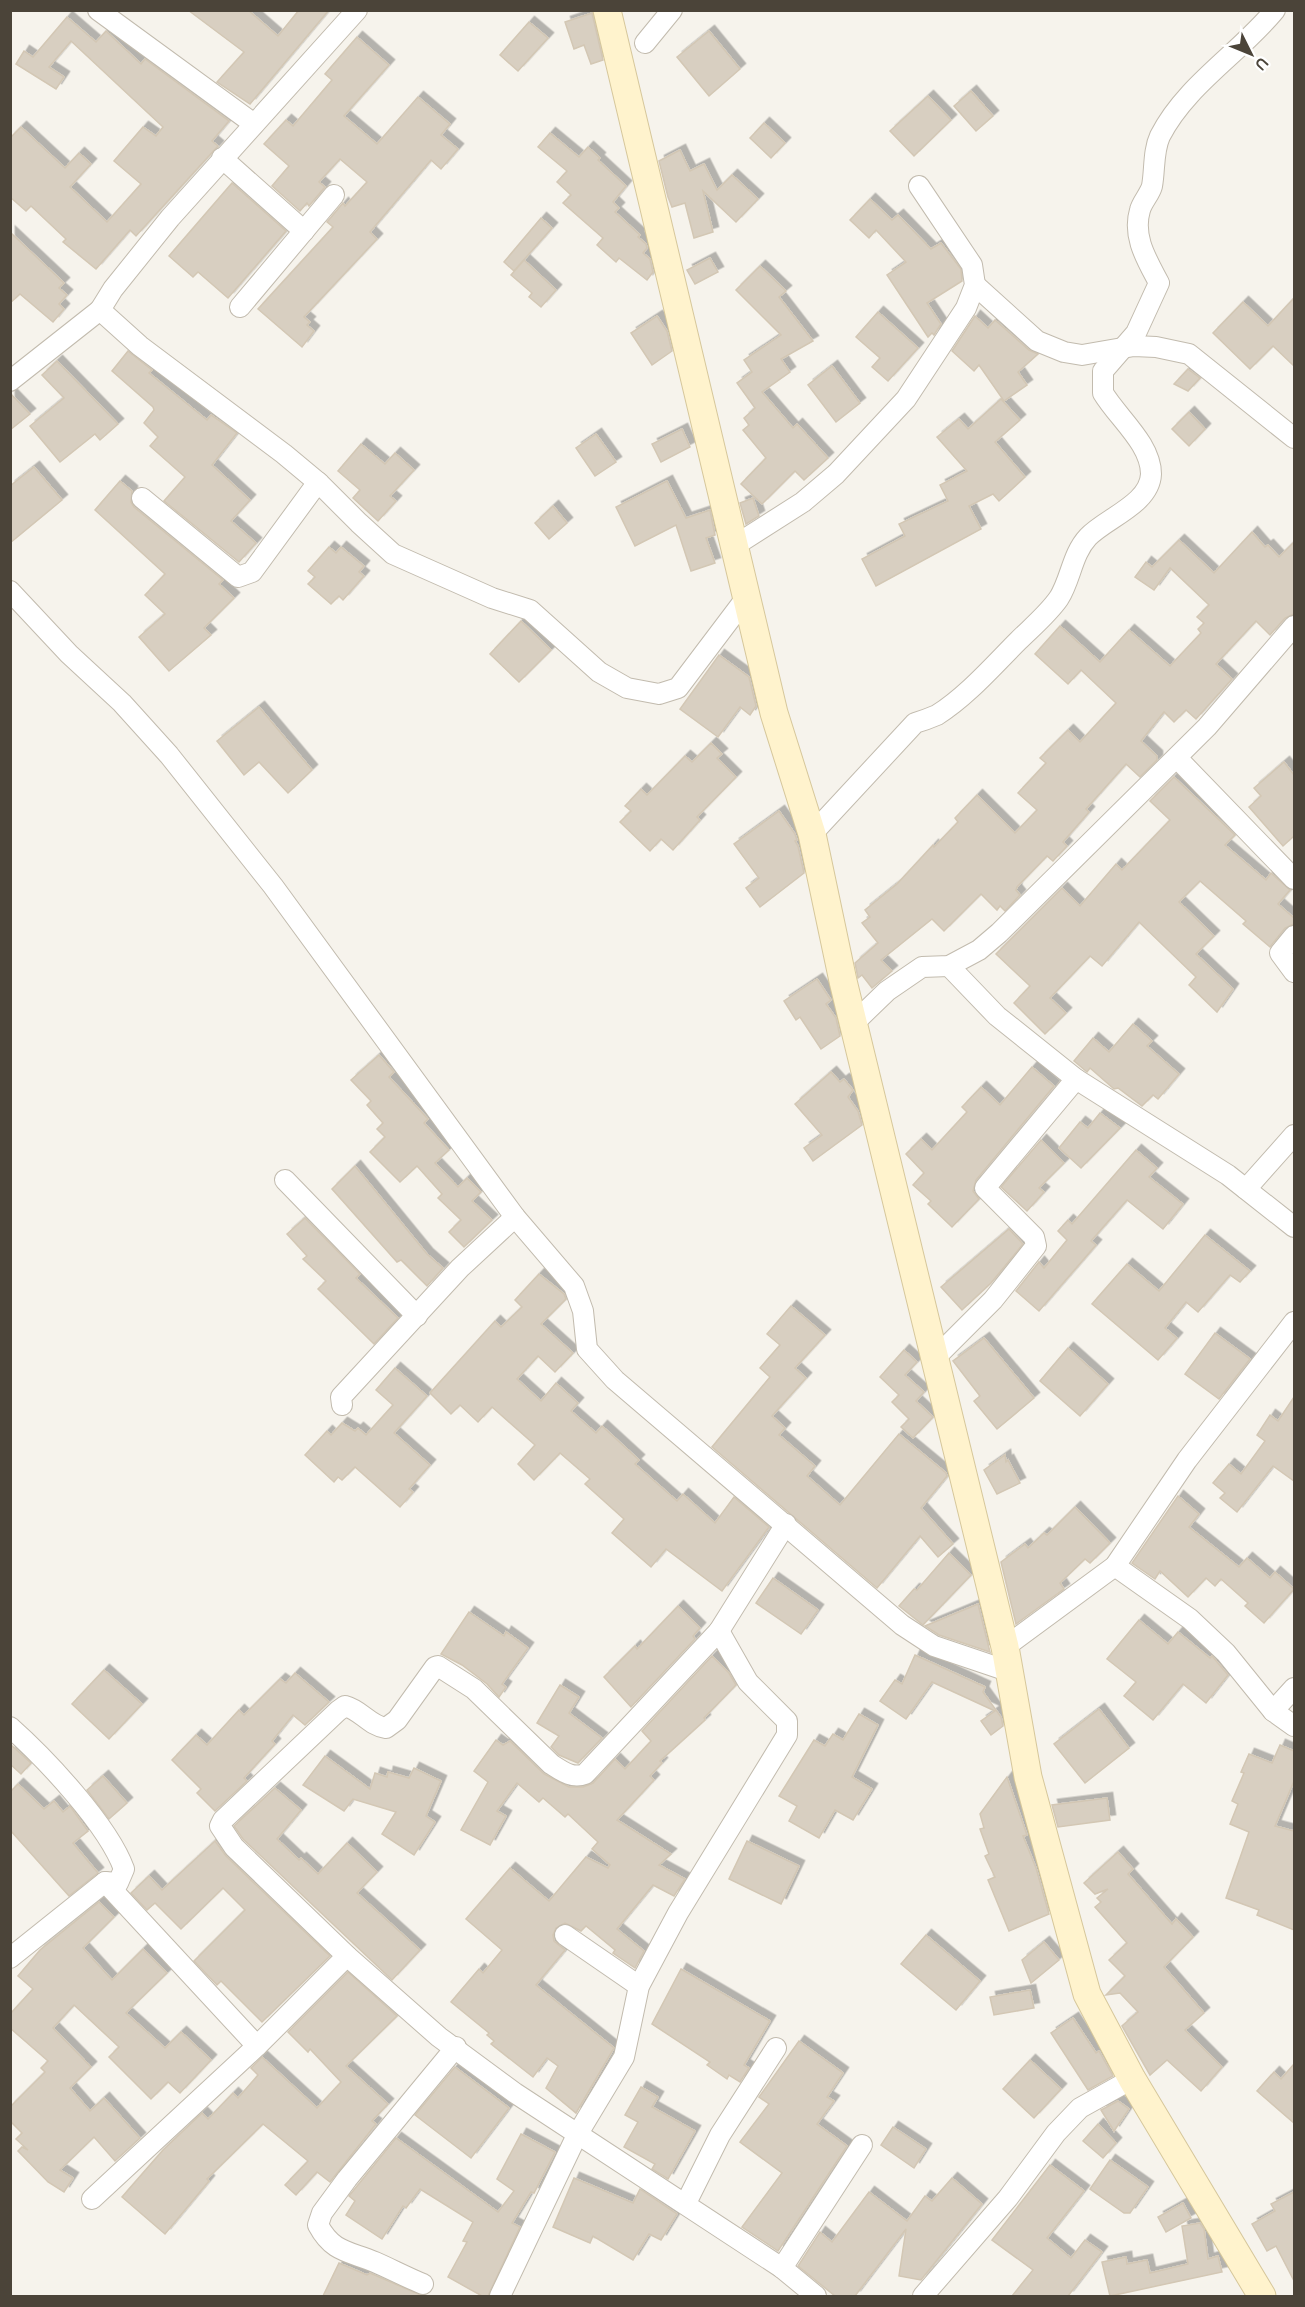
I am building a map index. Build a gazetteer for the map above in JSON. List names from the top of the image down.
{
  "north": "bottom right"
}
